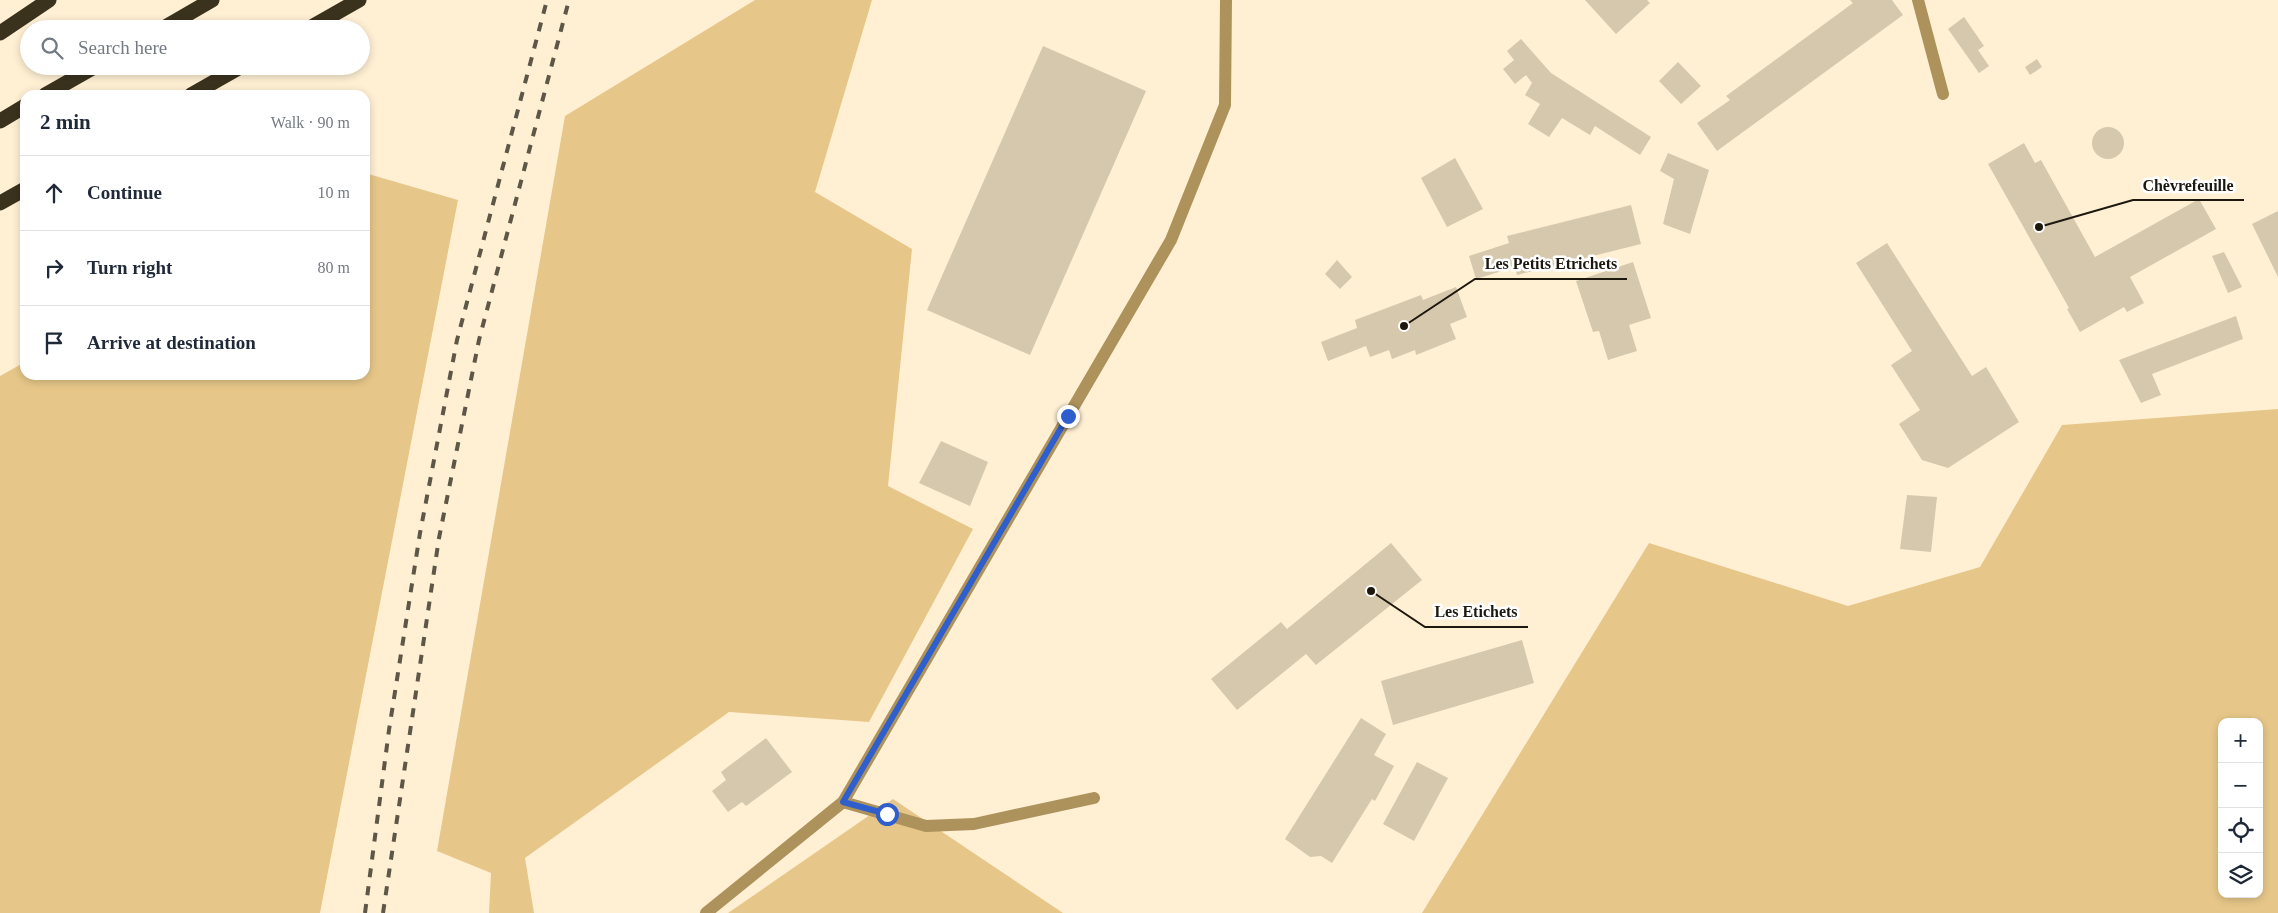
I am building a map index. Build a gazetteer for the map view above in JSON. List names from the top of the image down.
{
  "places": ["Chèvrefeuille", "Les Petits Etrichets", "Les Etichets"],
  "page": {
    "search": "Search here",
    "heading": ["2 min", "Walk · 90 m"],
    "list": [
      ["Continue", "10 m"],
      ["Turn right", "80 m"],
      "Arrive at destination"
    ],
    "map_buttons": ["+", "−"]
  }
}
